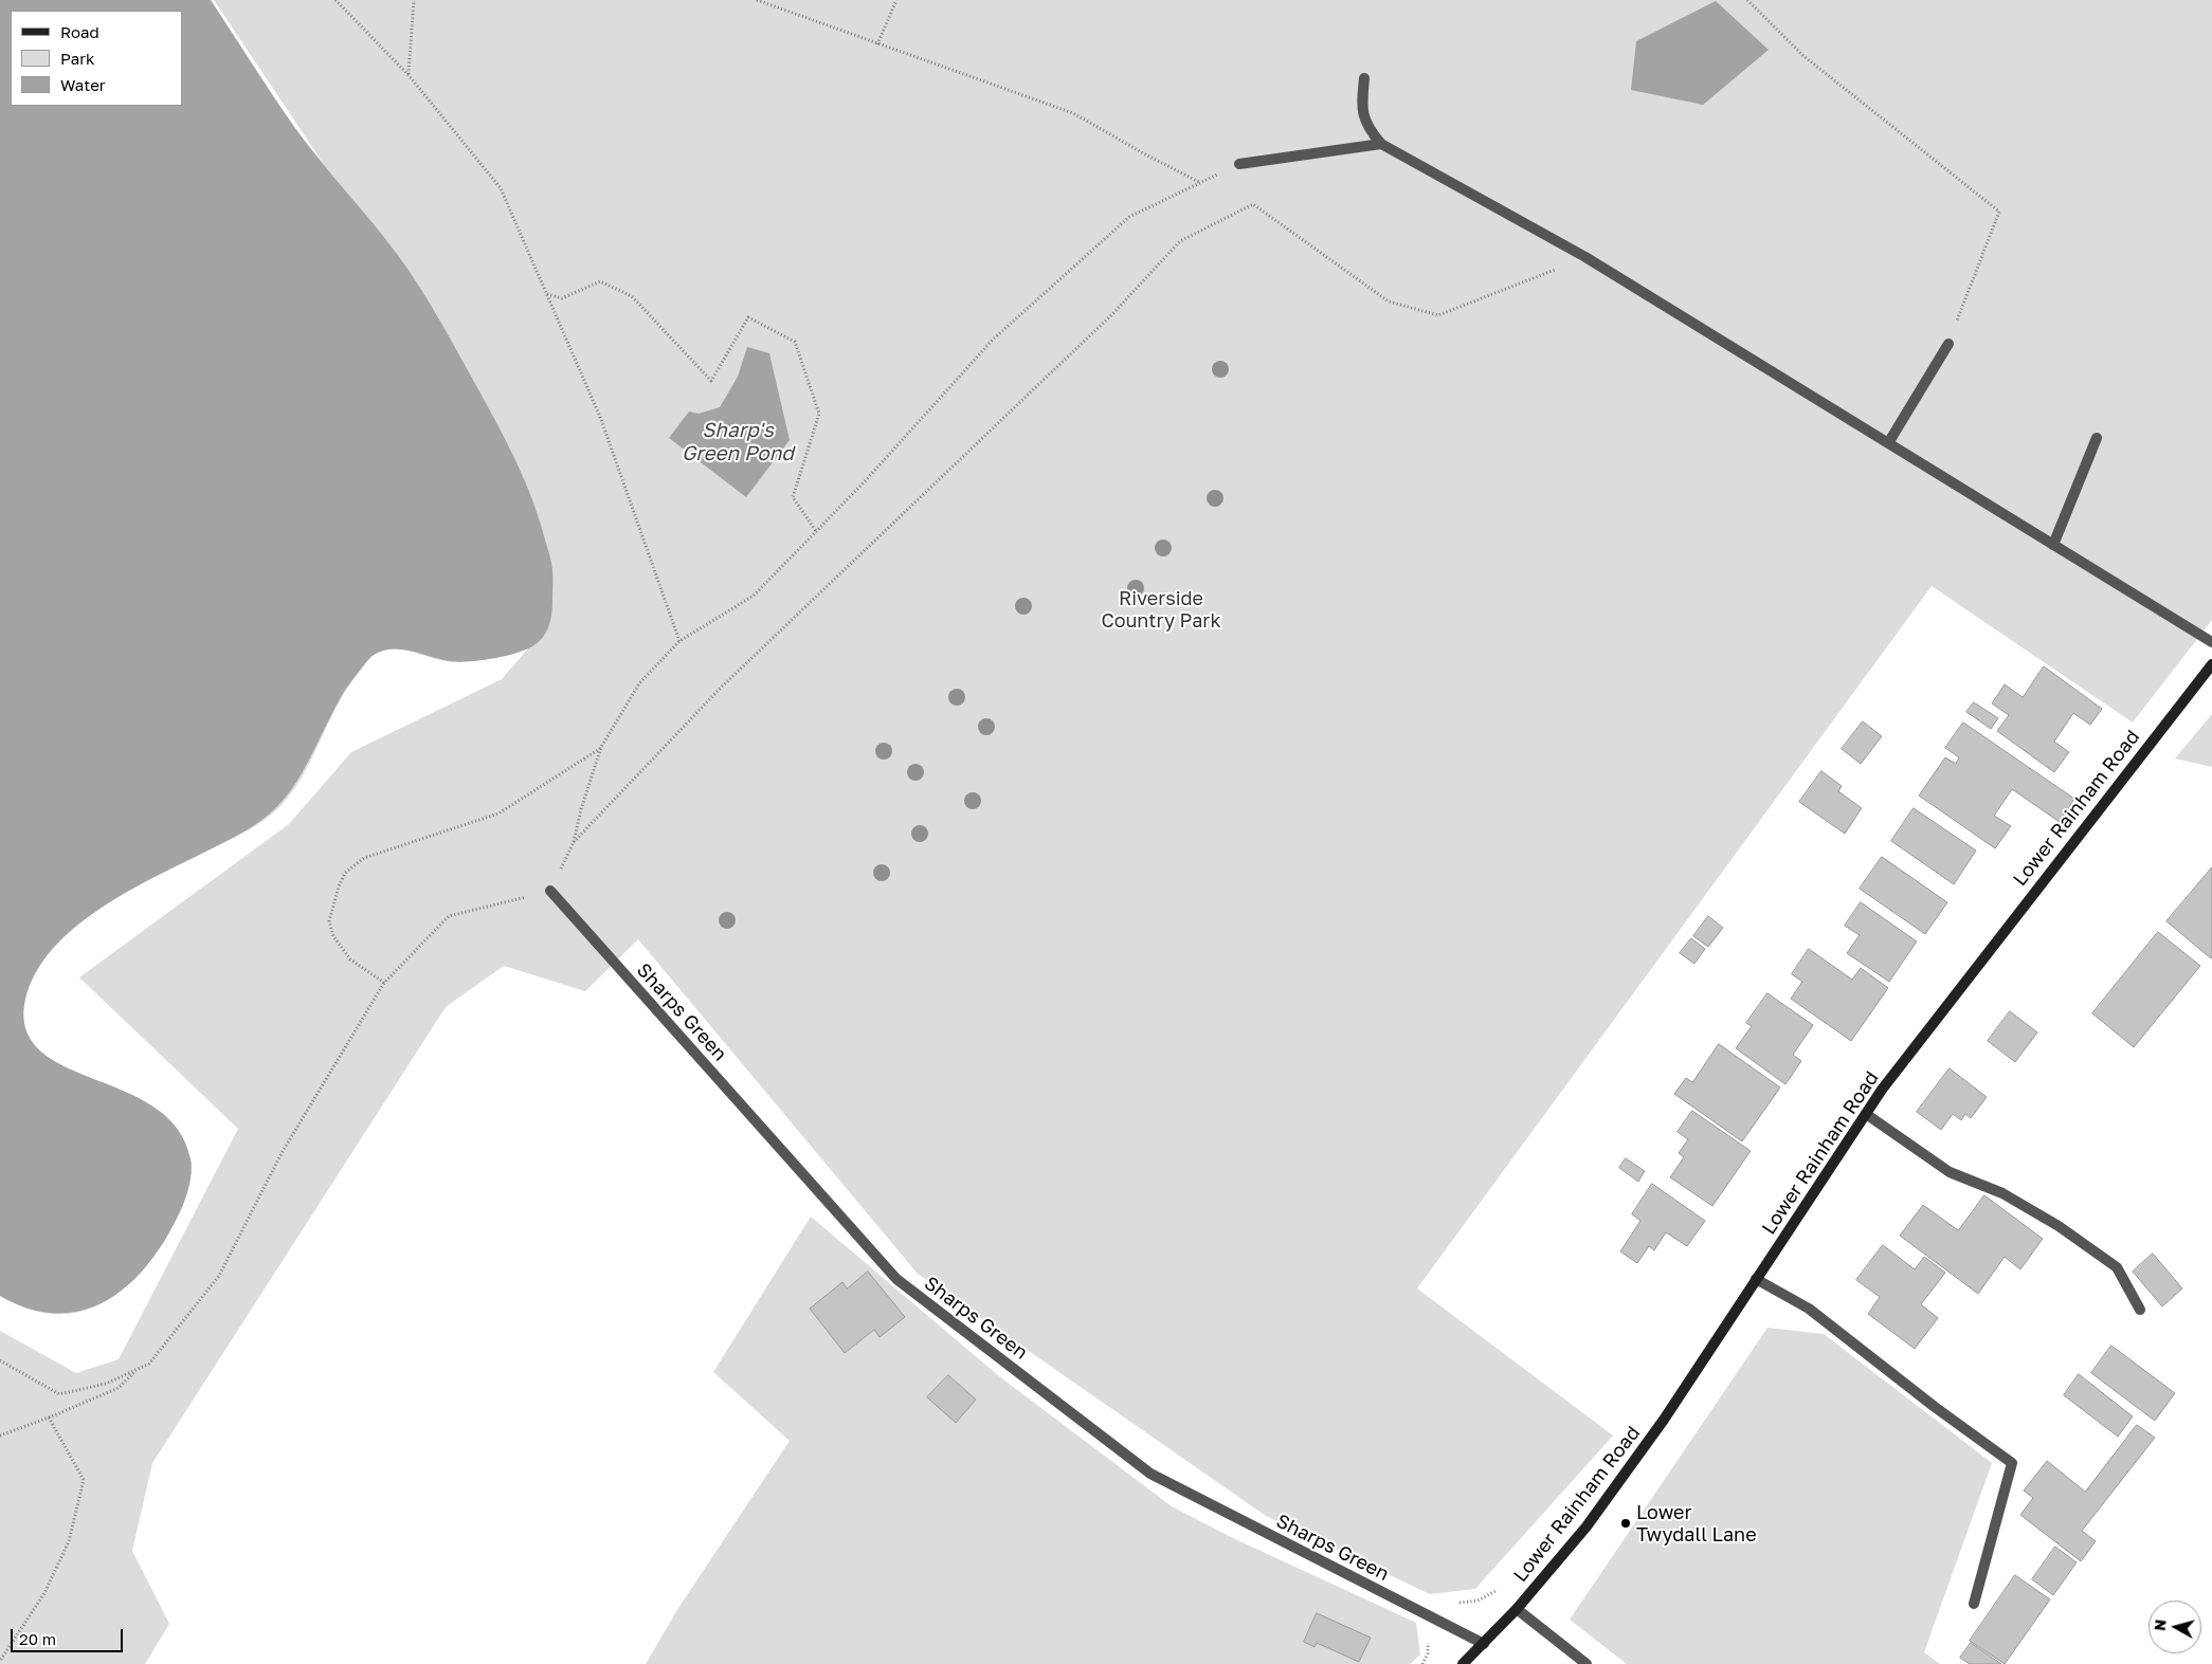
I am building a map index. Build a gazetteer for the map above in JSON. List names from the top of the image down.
{
  "streets": {
    "main road": ["Lower Rainham Road"],
    "street": ["Sharps Green"]
  },
  "crossings": [
    ["Lower Rainham Road", "Sharps Green"]
  ],
  "water": ["Sharp's Green Pond"],
  "parks": ["Riverside Country Park"],
  "places": ["Lower Twydall Lane"],
  "legend": ["Road", "Park", "Water"],
  "scale_bar": "20 m",
  "north": "left"
}
